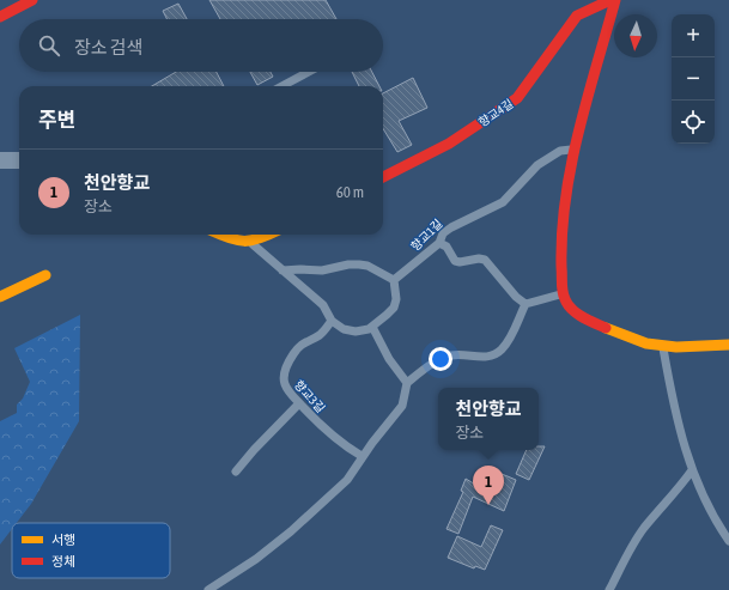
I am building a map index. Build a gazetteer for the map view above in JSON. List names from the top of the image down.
{
  "streets": {
    "street": ["향교4길"],
    "lane": ["향교1길", "향교3길"]
  },
  "legend": ["서행", "정체"],
  "north": "bottom",
  "page": {
    "map_buttons": ["+", "−"],
    "search": "장소 검색",
    "heading": "주변",
    "list": [
      {
        "mark": "1",
        "name": "천안향교",
        "note": "장소",
        "value": "60 m"
      }
    ],
    "popup": ["천안향교", "장소"],
    "pins": "1"
  }
}
